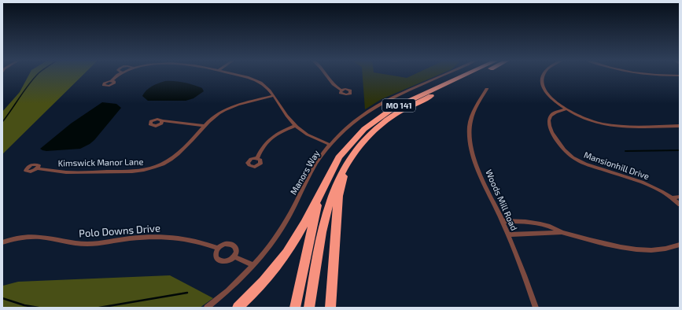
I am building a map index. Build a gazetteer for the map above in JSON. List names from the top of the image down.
{
  "streets": {
    "highway": ["MO 141"],
    "street": [
      "Kimswick Manor Lane",
      "Mansionhill Drive",
      "Manors Way",
      "Woods Mill Road",
      "Polo Downs Drive"
    ]
  }
}
